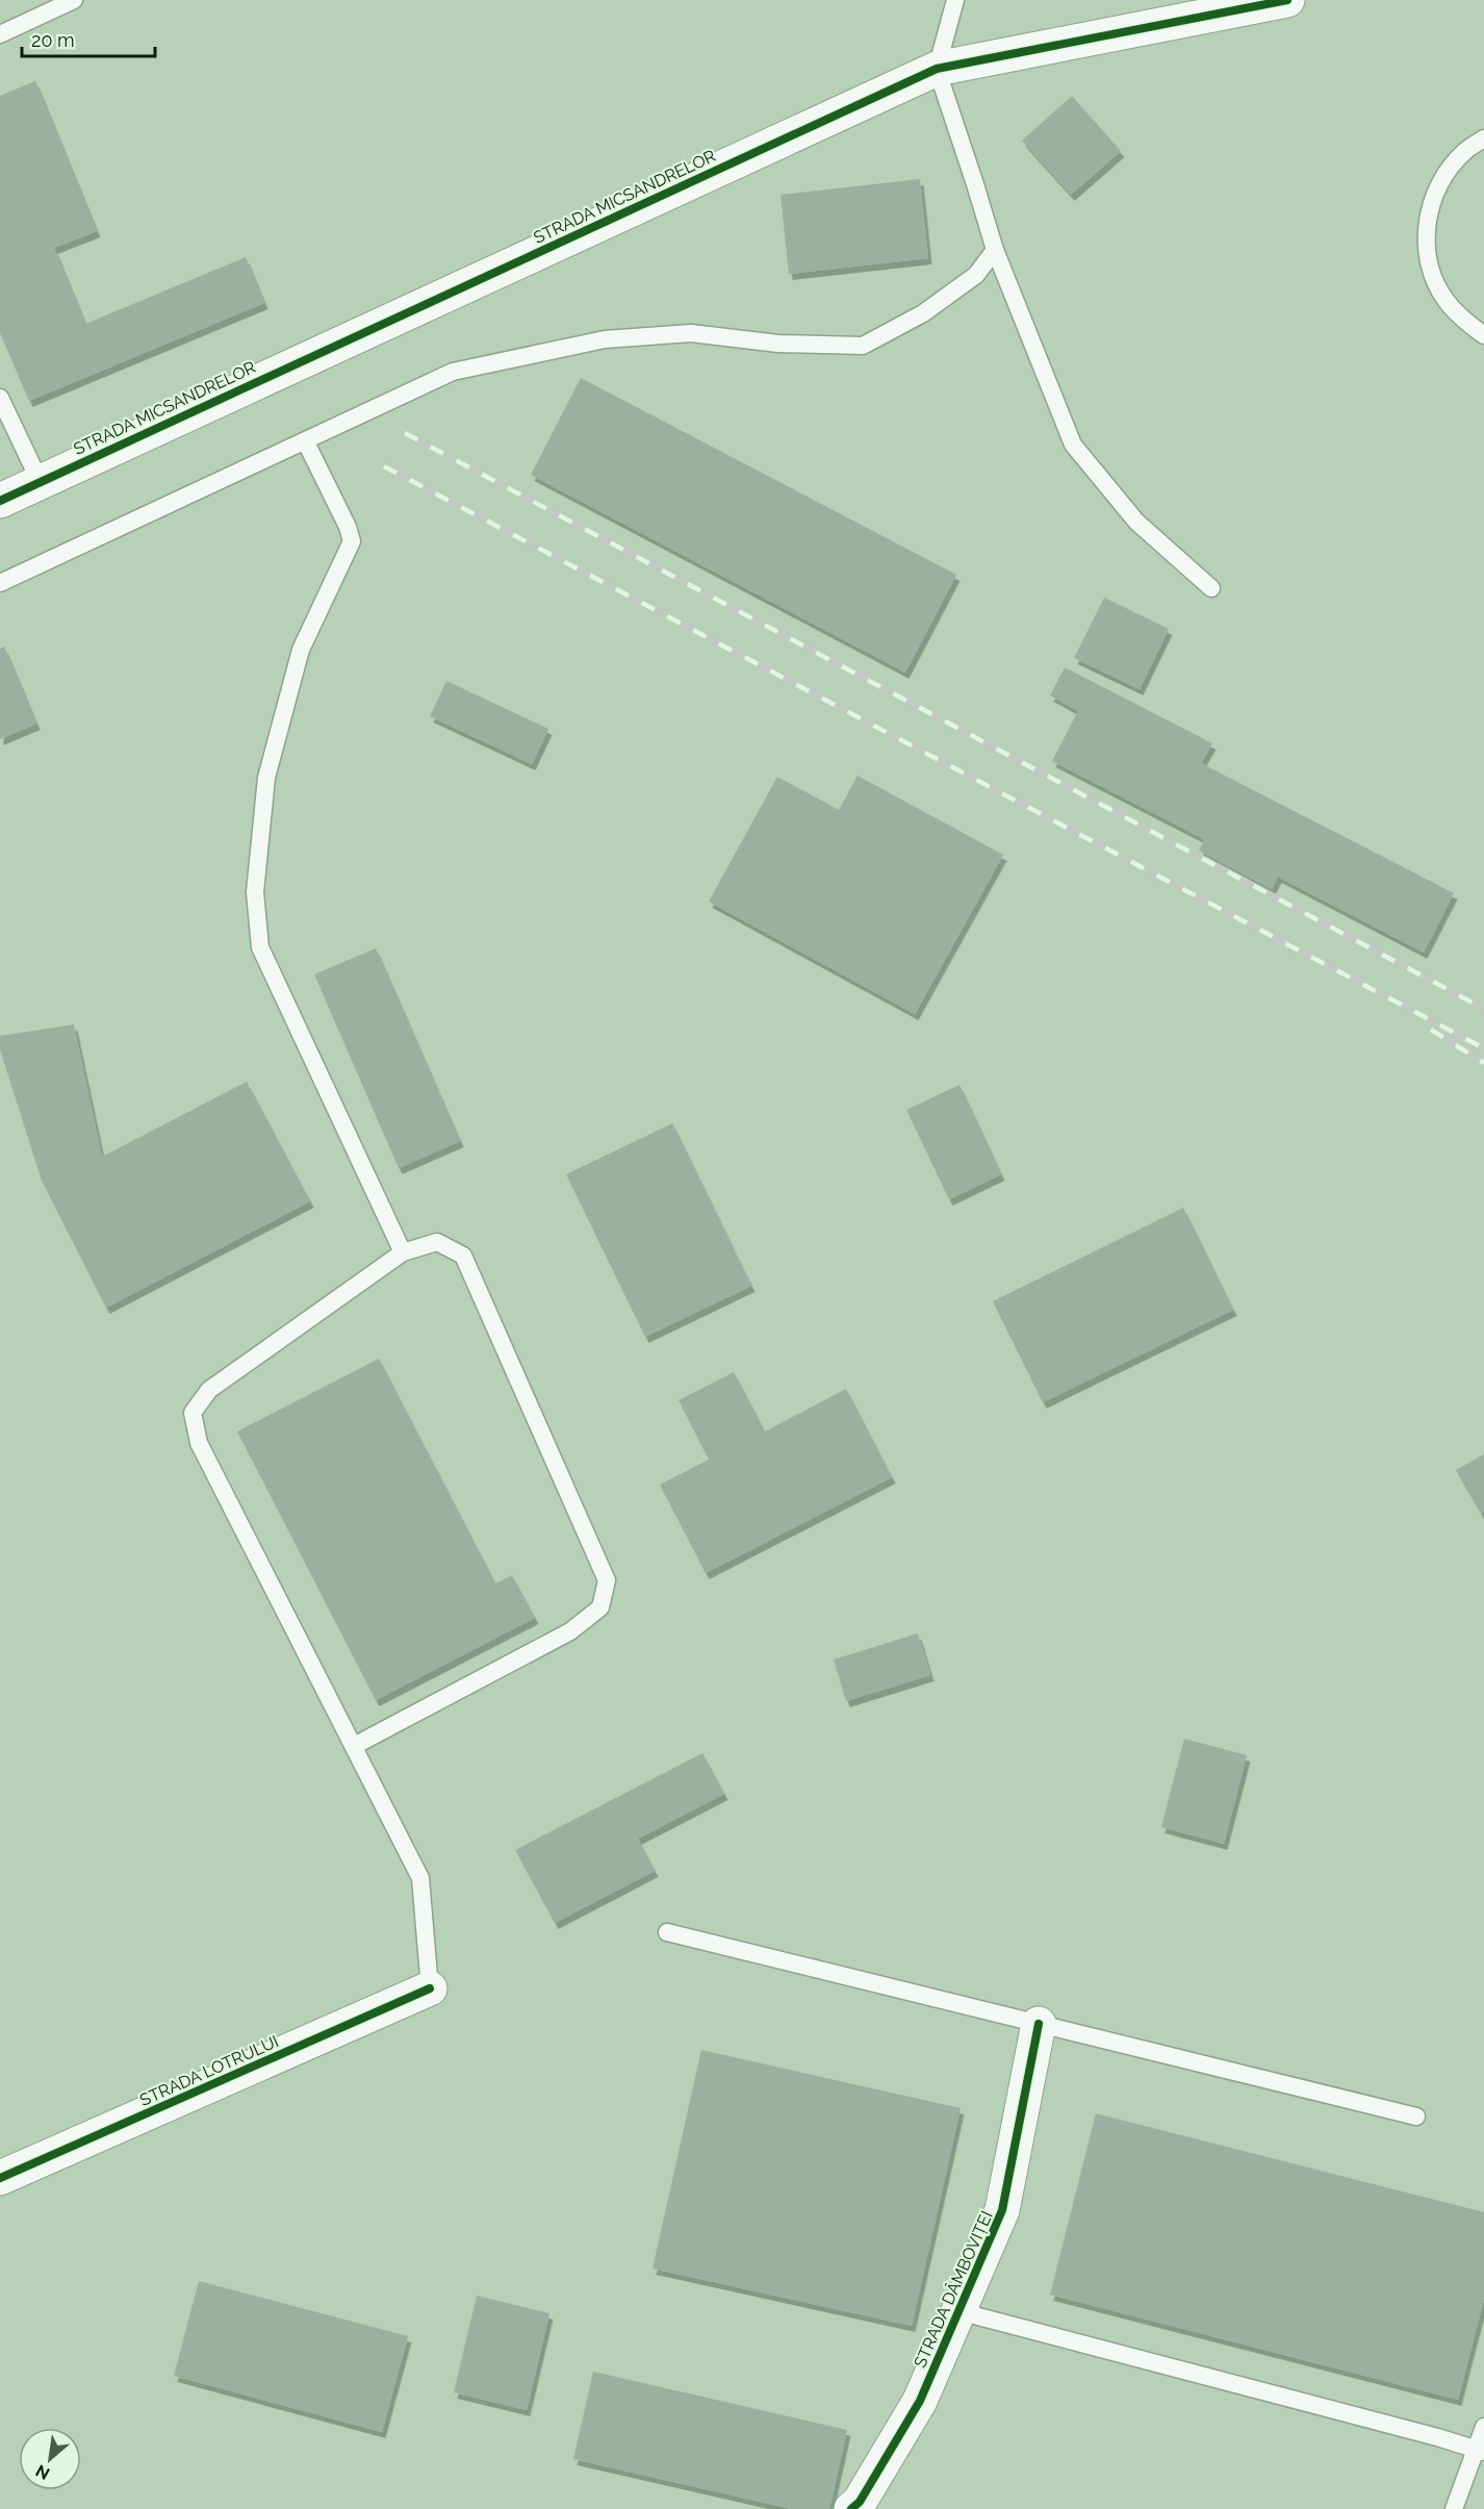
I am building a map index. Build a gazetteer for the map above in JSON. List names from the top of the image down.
{
  "streets": {
    "street": ["STRADA MICSANDRELOR", "STRADA LOTRULUI", "STRADA DÂMBOVIȚEI"]
  },
  "scale_bar": "20 m",
  "north": "bottom left"
}
